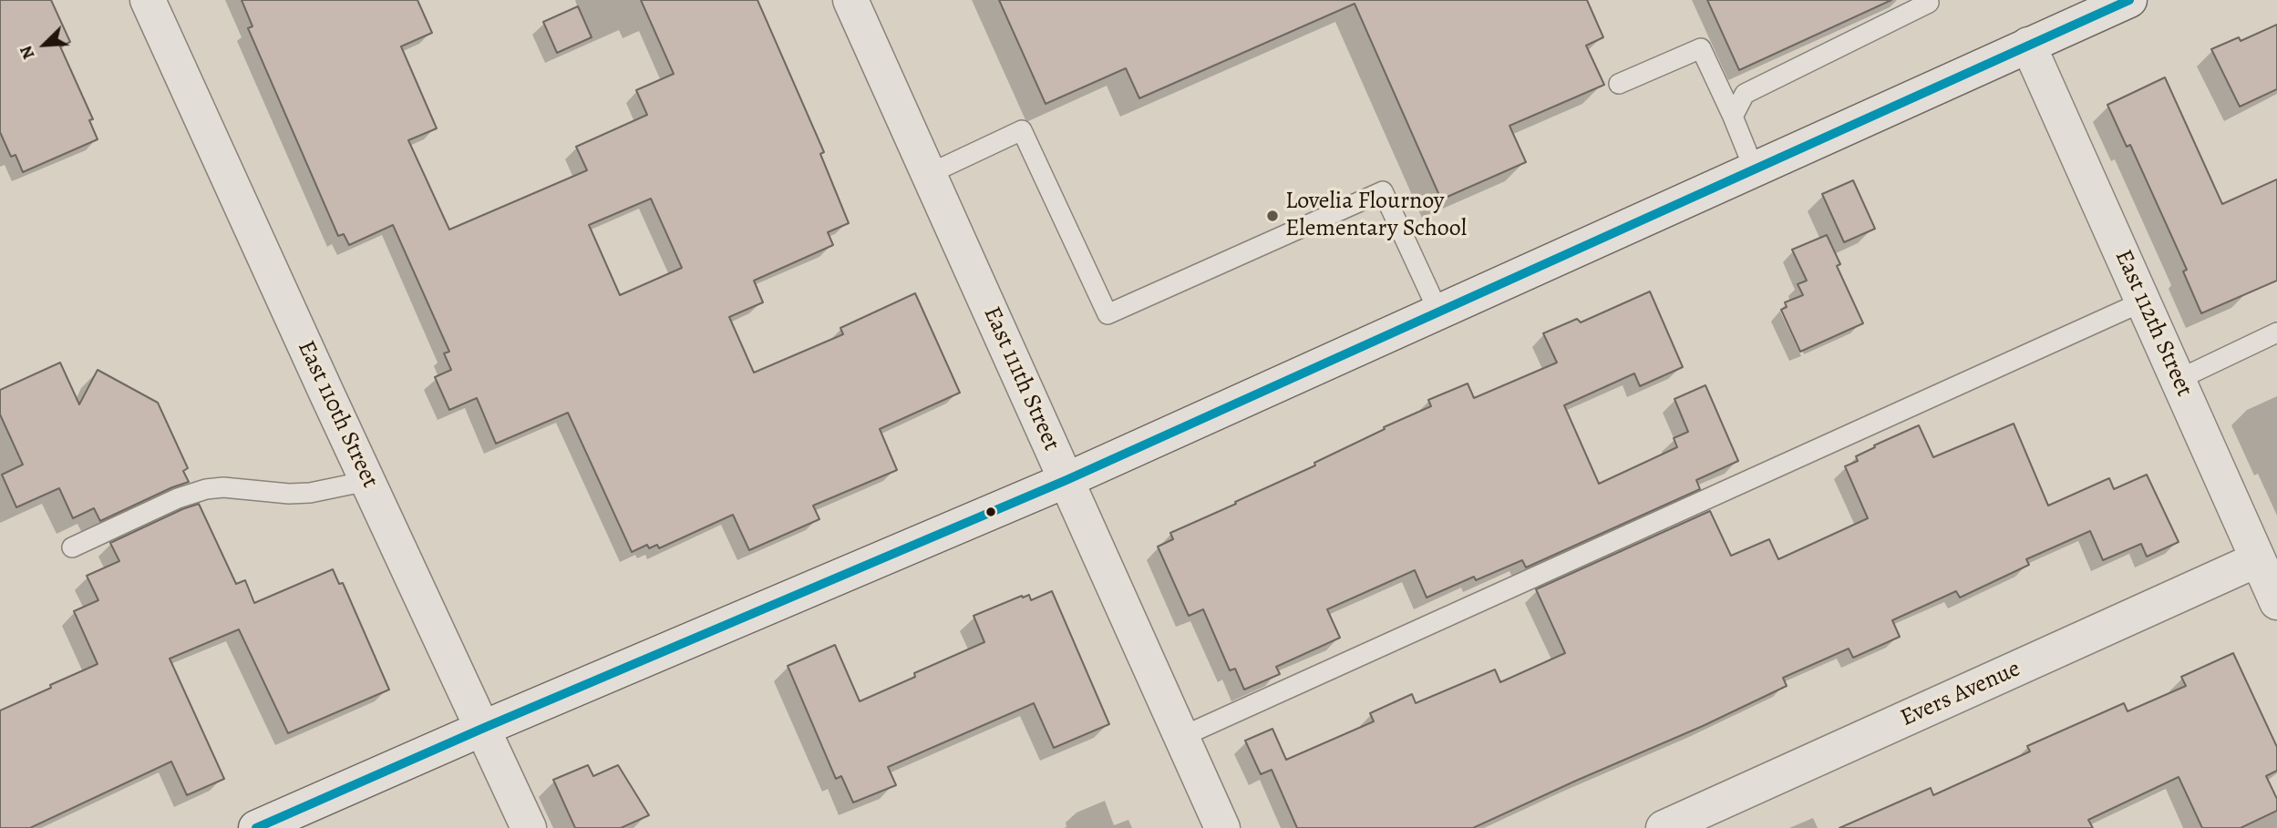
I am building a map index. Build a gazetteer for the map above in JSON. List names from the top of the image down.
{
  "streets": {
    "street": [
      "East 112th Street",
      "East 111th Street",
      "East 110th Street",
      "Evers Avenue"
    ]
  },
  "crossings": [
    ["East 112th Street", "Evers Avenue"]
  ],
  "places": ["Lovelia Flournoy Elementary School"],
  "north": "bottom left"
}
